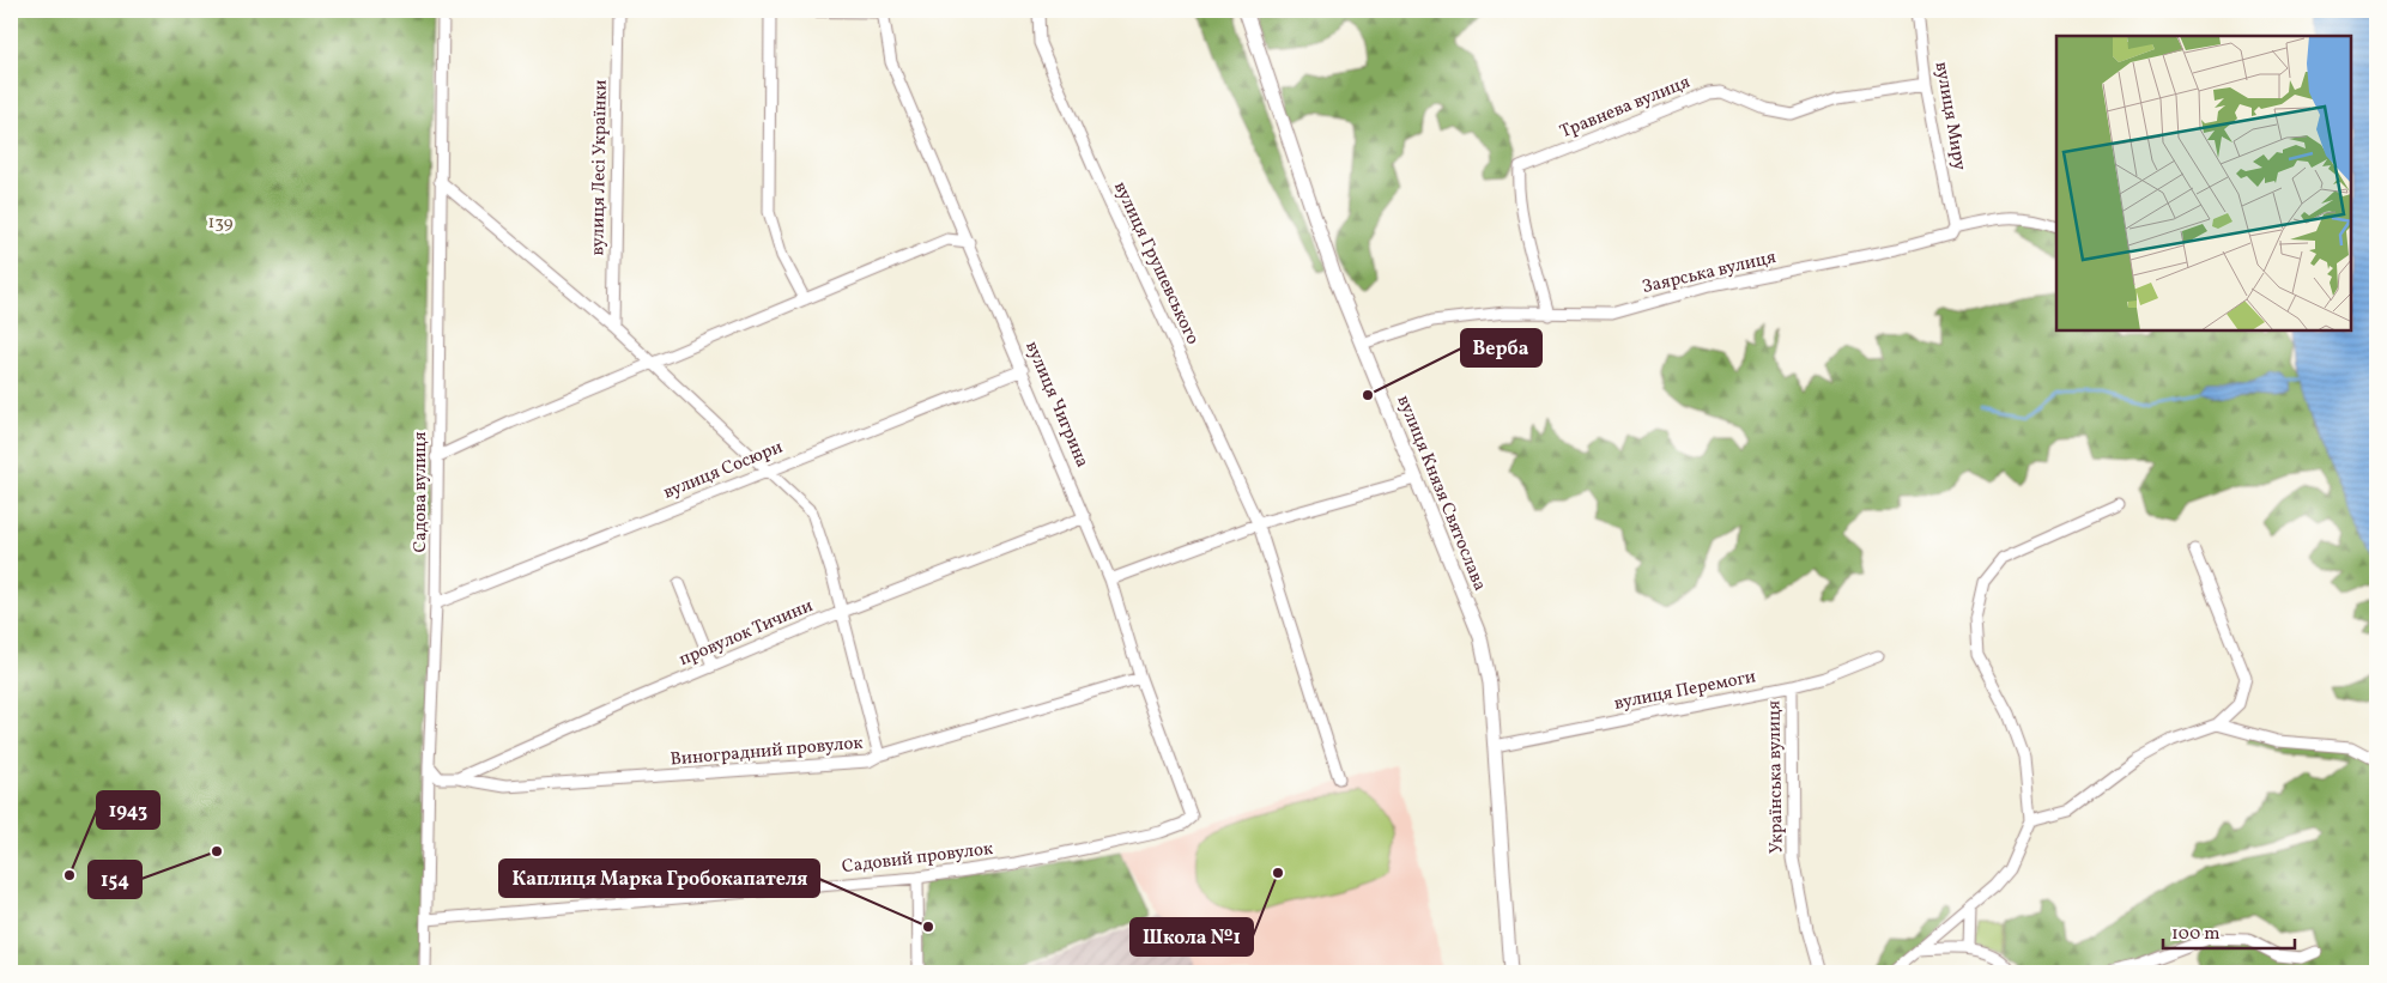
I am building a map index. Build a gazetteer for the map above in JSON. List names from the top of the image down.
{
  "streets": {
    "main road": ["вулиця Князя Святослава"],
    "street": [
      "Травнева вулиця",
      "вулиця Миру",
      "вулиця Лесі Українки",
      "вулиця Грушевського",
      "Заярська вулиця",
      "вулиця Чигрина",
      "вулиця Сосюри",
      "Садова вулиця",
      "провулок Тичини",
      "вулиця Перемоги",
      "Виноградний провулок",
      "Українська вулиця",
      "Садовий провулок"
    ]
  },
  "crossings": [
    ["Травнева вулиця", "вулиця Миру"],
    ["Травнева вулиця", "Заярська вулиця"],
    ["вулиця Миру", "Заярська вулиця"],
    ["Заярська вулиця", "вулиця Князя Святослава"],
    ["вулиця Чигрина", "вулиця Сосюри"],
    ["вулиця Чигрина", "провулок Тичини"],
    ["вулиця Чигрина", "Виноградний провулок"],
    ["вулиця Чигрина", "Садовий провулок"],
    ["вулиця Сосюри", "Садова вулиця"],
    ["Садова вулиця", "Садовий провулок"],
    ["вулиця Князя Святослава", "вулиця Перемоги"],
    ["провулок Тичини", "Виноградний провулок"],
    ["вулиця Перемоги", "Українська вулиця"]
  ],
  "parks": ["139"],
  "places": [
    "Верба",
    "154",
    "Школа №1",
    "1943",
    "Каплиця Марка Гробокапателя"
  ],
  "scale_bar": "100 m"
}
